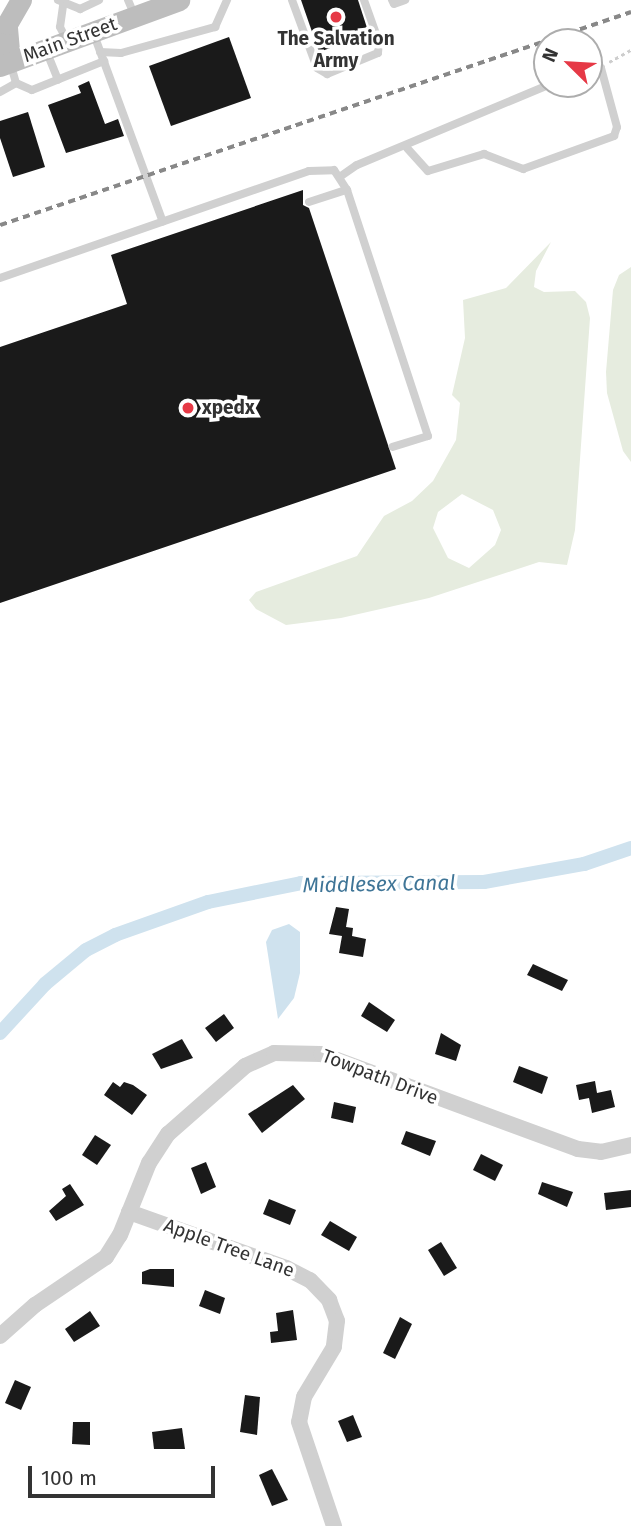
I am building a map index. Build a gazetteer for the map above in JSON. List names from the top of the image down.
{
  "streets": {
    "main road": ["Main Street"],
    "street": ["Towpath Drive", "Apple Tree Lane"]
  },
  "crossings": [
    ["Towpath Drive", "Apple Tree Lane"]
  ],
  "water": ["Middlesex Canal"],
  "places": ["The Salvation Army", "xpedx"],
  "scale_bar": "100 m",
  "north": "top left"
}
